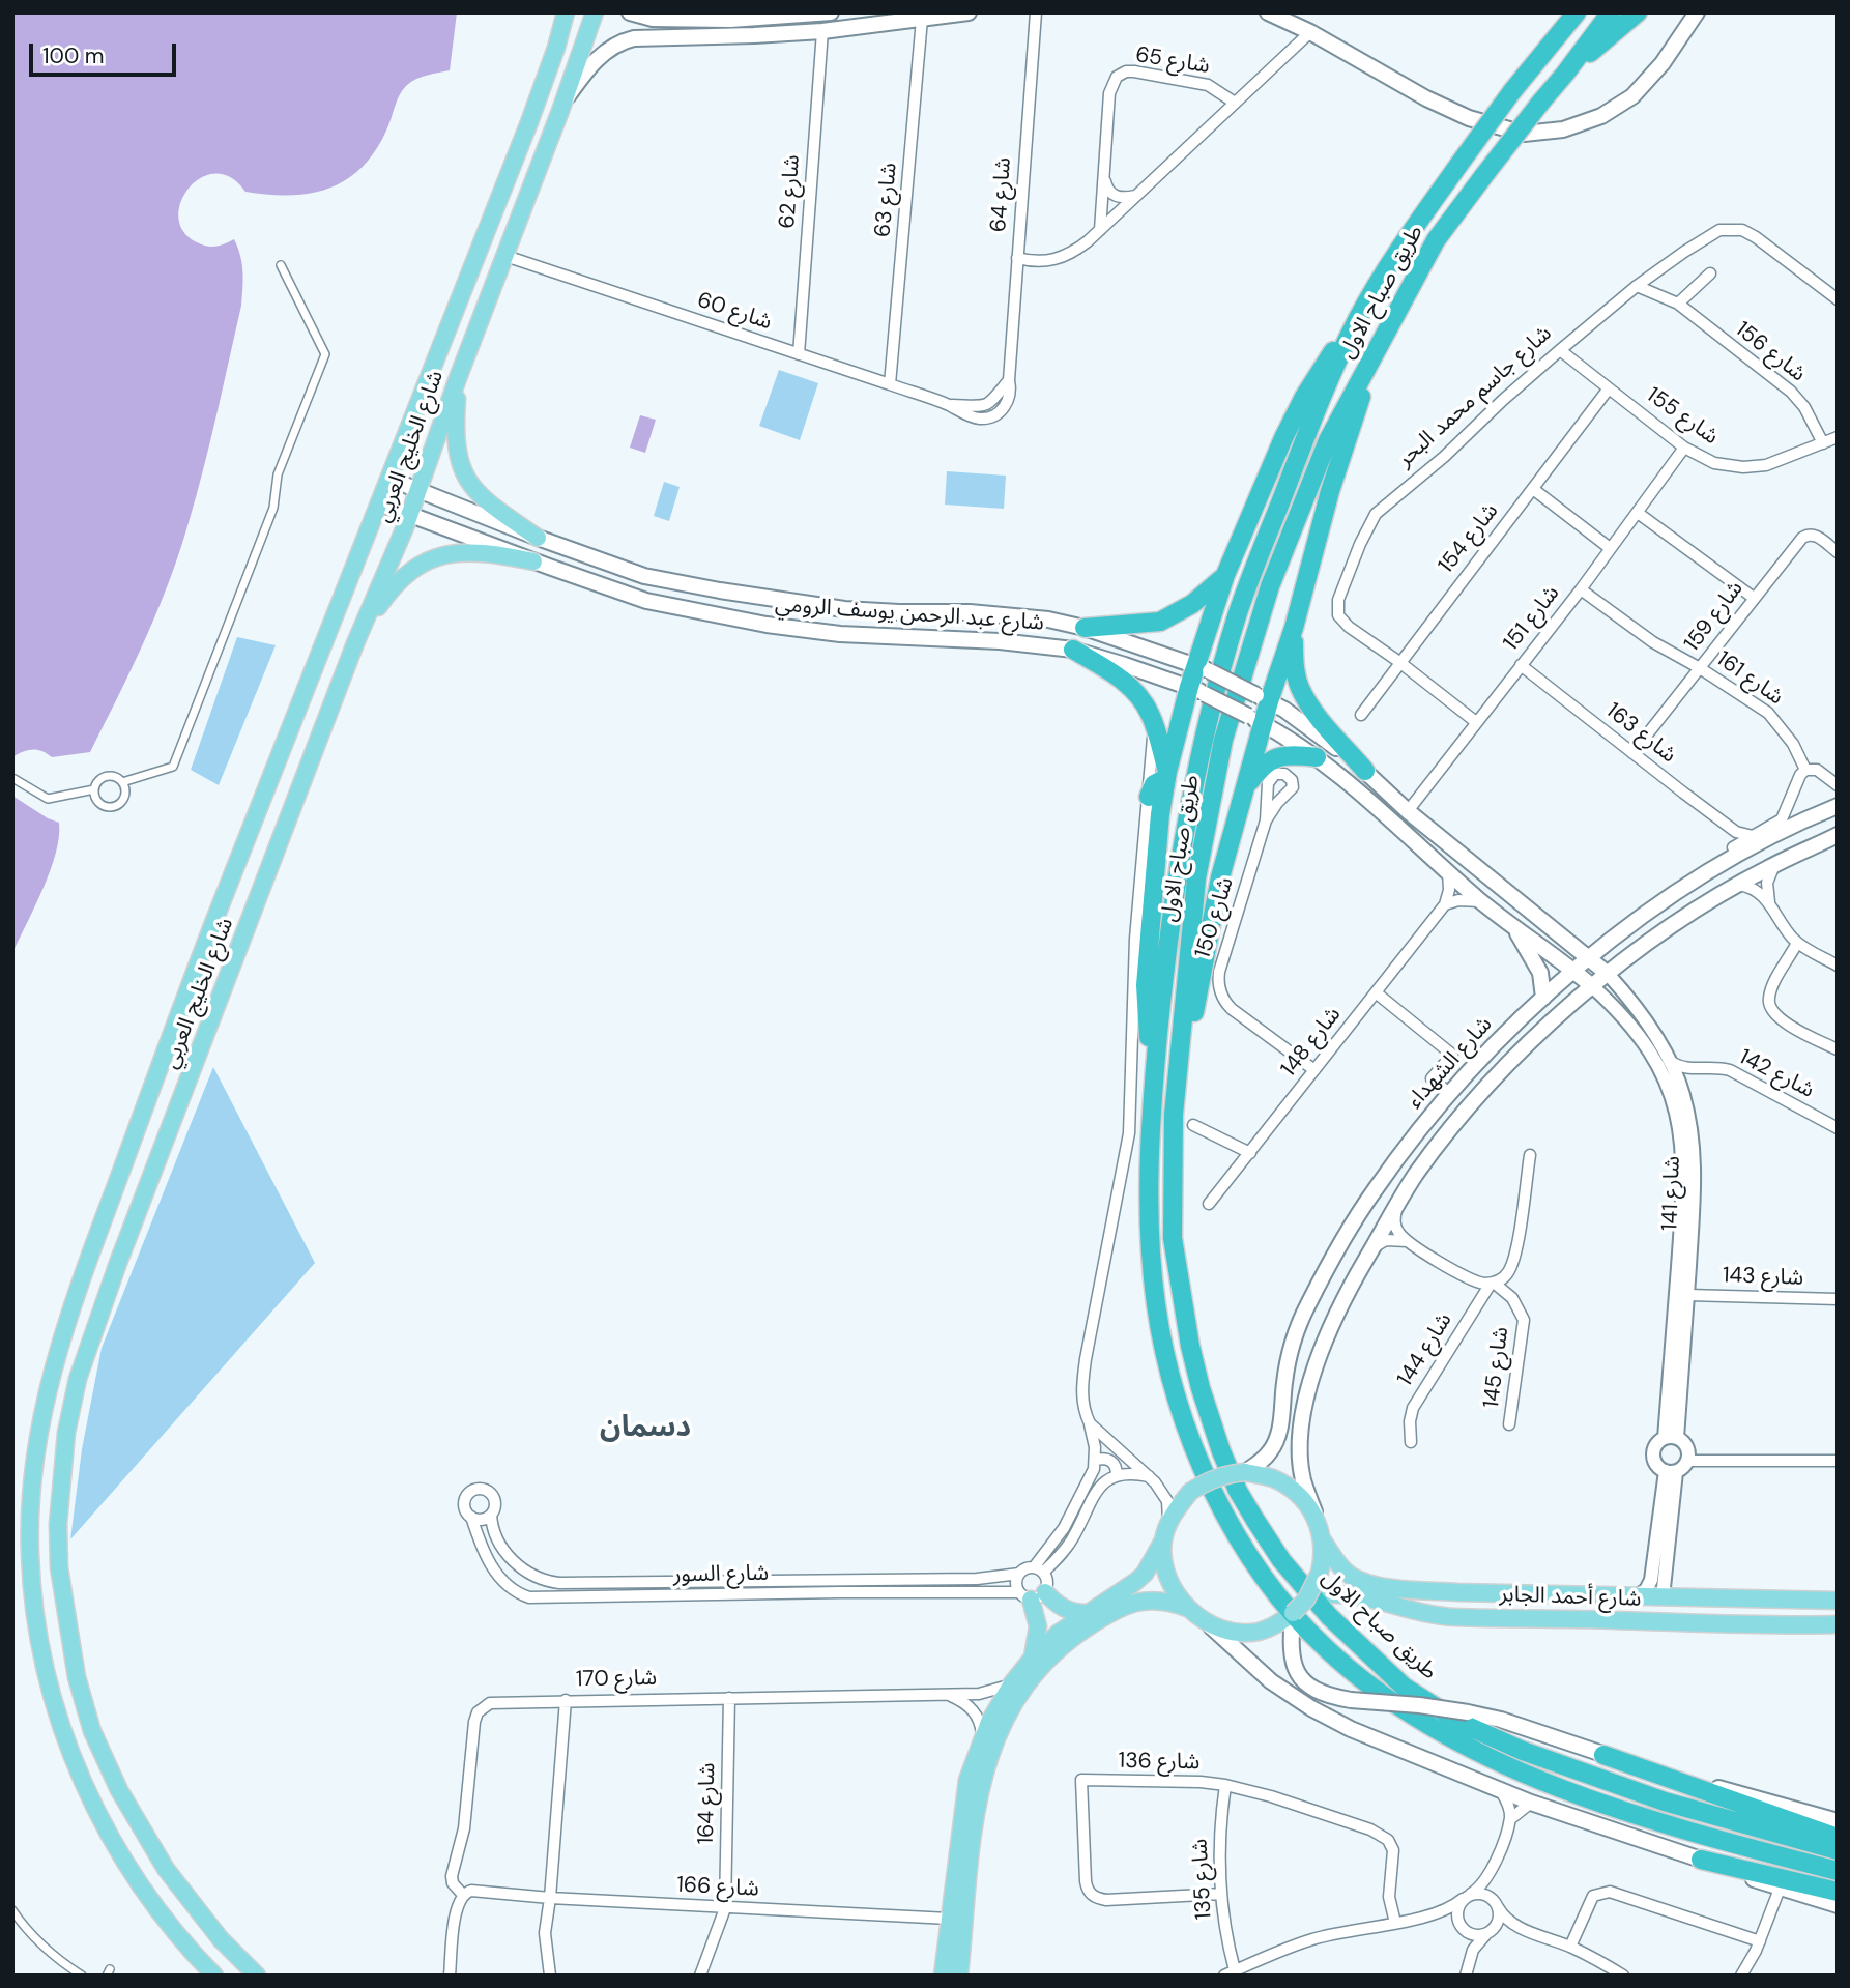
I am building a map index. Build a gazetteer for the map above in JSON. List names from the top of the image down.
{
  "streets": {
    "highway": ["طريق صباح الاول"],
    "main road": [
      "شارع الخليج العربي",
      "شارع عبد الرحمن يوسف الرومي",
      "شارع الشهداء",
      "شارع أحمد الجابر"
    ],
    "street": [
      "شارع 65",
      "شارع 62",
      "شارع 64",
      "شارع 63",
      "شارع 60",
      "شارع 156",
      "شارع جاسم محمد البحر",
      "شارع 155",
      "شارع 154",
      "شارع 159",
      "شارع 151",
      "شارع 161",
      "شارع 163",
      "شارع 150",
      "شارع 148",
      "شارع 142",
      "شارع 141",
      "شارع 143",
      "شارع 144",
      "شارع 145",
      "شارع السور",
      "شارع 170",
      "شارع 136",
      "شارع 164",
      "شارع 135",
      "شارع 166"
    ]
  },
  "crossings": [
    ["شارع 62", "شارع 60"],
    ["شارع 64", "شارع 60"],
    ["شارع 63", "شارع 60"],
    ["طريق صباح الاول", "شارع الشهداء"],
    ["طريق صباح الاول", "شارع أحمد الجابر"],
    ["شارع 60", "شارع الخليج العربي"],
    ["شارع 156", "شارع جاسم محمد البحر"],
    ["شارع 156", "شارع 155"],
    ["شارع جاسم محمد البحر", "شارع 155"],
    ["شارع جاسم محمد البحر", "شارع 154"],
    ["شارع 155", "شارع 154"],
    ["شارع 155", "شارع 151"],
    ["شارع الخليج العربي", "شارع عبد الرحمن يوسف الرومي"],
    ["شارع 159", "شارع 161"],
    ["شارع 159", "شارع 163"],
    ["شارع 151", "شارع 161"],
    ["شارع 151", "شارع 163"],
    ["شارع 150", "شارع 148"],
    ["شارع الشهداء", "شارع 141"],
    ["شارع الشهداء", "شارع أحمد الجابر"],
    ["شارع 142", "شارع 141"],
    ["شارع 141", "شارع 143"],
    ["شارع 144", "شارع 145"],
    ["شارع 170", "شارع 164"],
    ["شارع 170", "شارع 166"],
    ["شارع 136", "شارع 135"],
    ["شارع 164", "شارع 166"]
  ],
  "districts": ["دسمان"],
  "scale_bar": "100 m"
}
